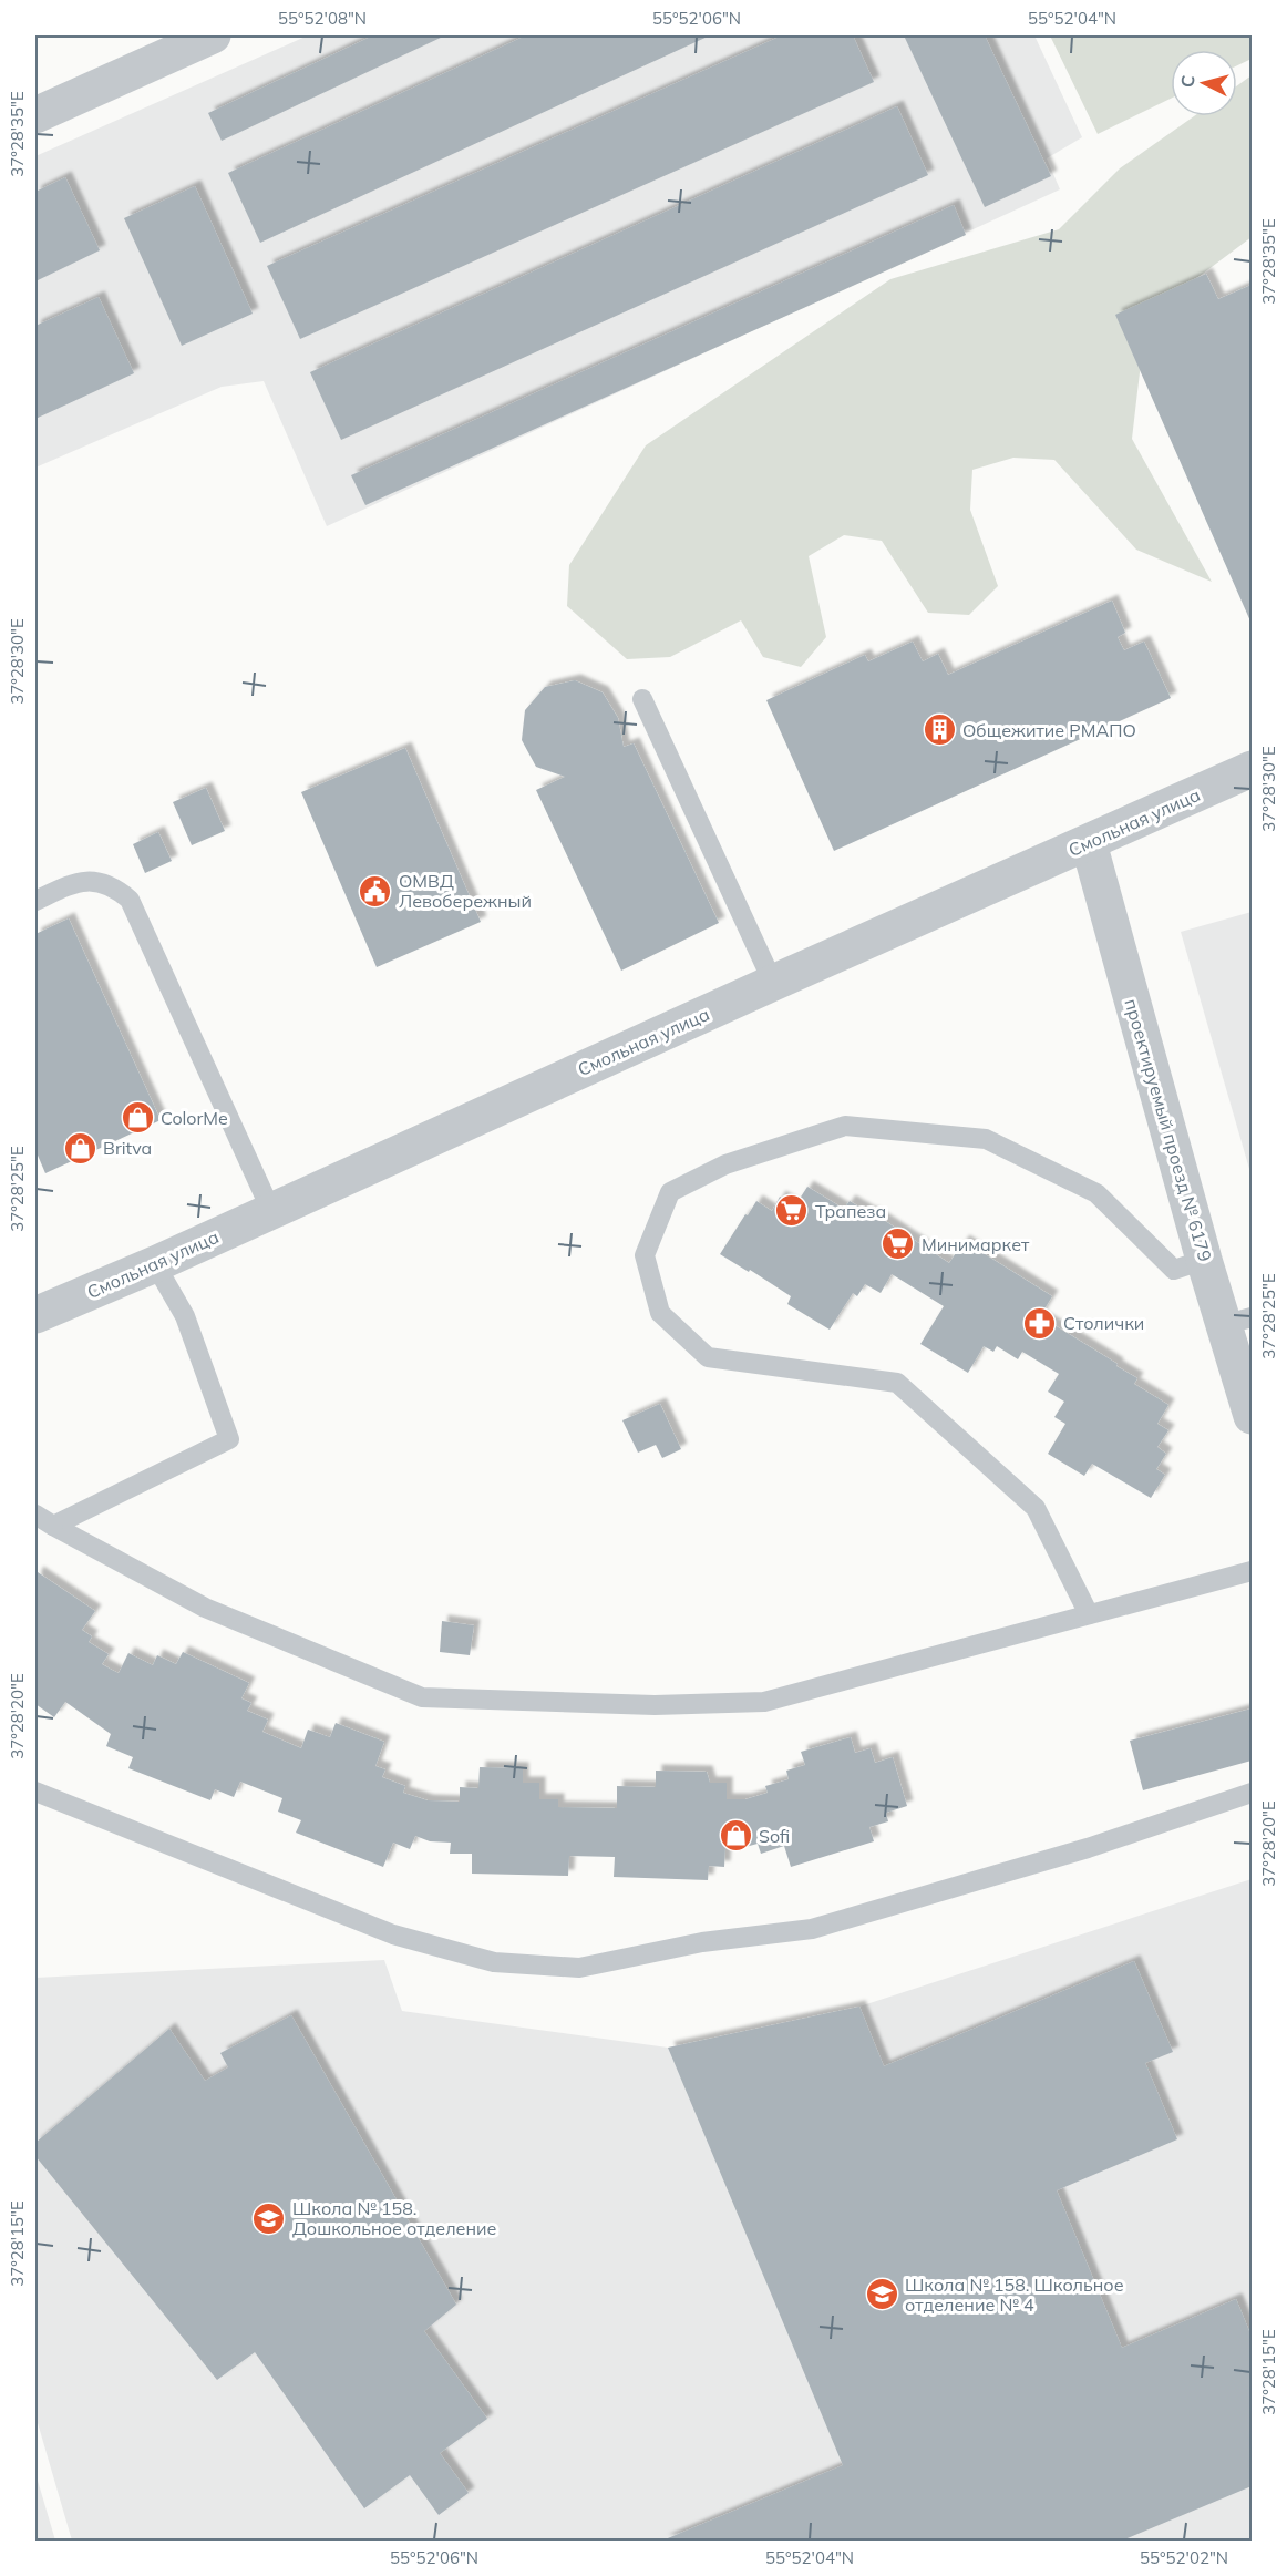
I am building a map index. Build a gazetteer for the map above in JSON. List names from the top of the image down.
{
  "streets": {
    "street": ["Смольная улица", "проектируемый проезд № 6179"]
  },
  "crossings": [
    ["Смольная улица", "проектируемый проезд № 6179"]
  ],
  "places": {
    "building": ["Общежитие РМАПО"],
    "public building": ["ОМВД Левобережный"],
    "shop": ["ColorMe", "Britva", "Sofi"],
    "supermarket": ["Трапеза", "Минимаркет"],
    "pharmacy": ["Столички"],
    "school or university": ["Школа № 158. Дошкольное отделение", "Школа № 158. Школьное отделение № 4"]
  },
  "north": "left",
  "coordinates": [
    "55°52'08\"N",
    "55°52'06\"N",
    "55°52'04\"N",
    "37°28'35\"E",
    "37°28'30\"E",
    "37°28'25\"E",
    "37°28'20\"E",
    "37°28'15\"E",
    "55°52'02\"N"
  ]
}
